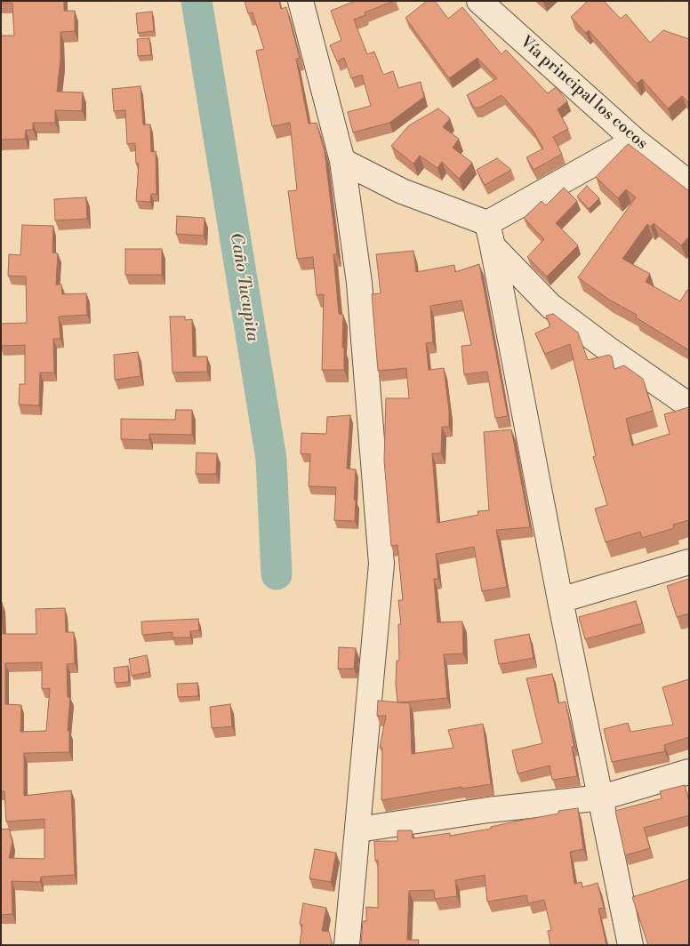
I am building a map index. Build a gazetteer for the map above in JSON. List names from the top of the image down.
{
  "streets": {
    "street": ["Vía principal los cocos"]
  },
  "water": ["Caño Tucupita"]
}
